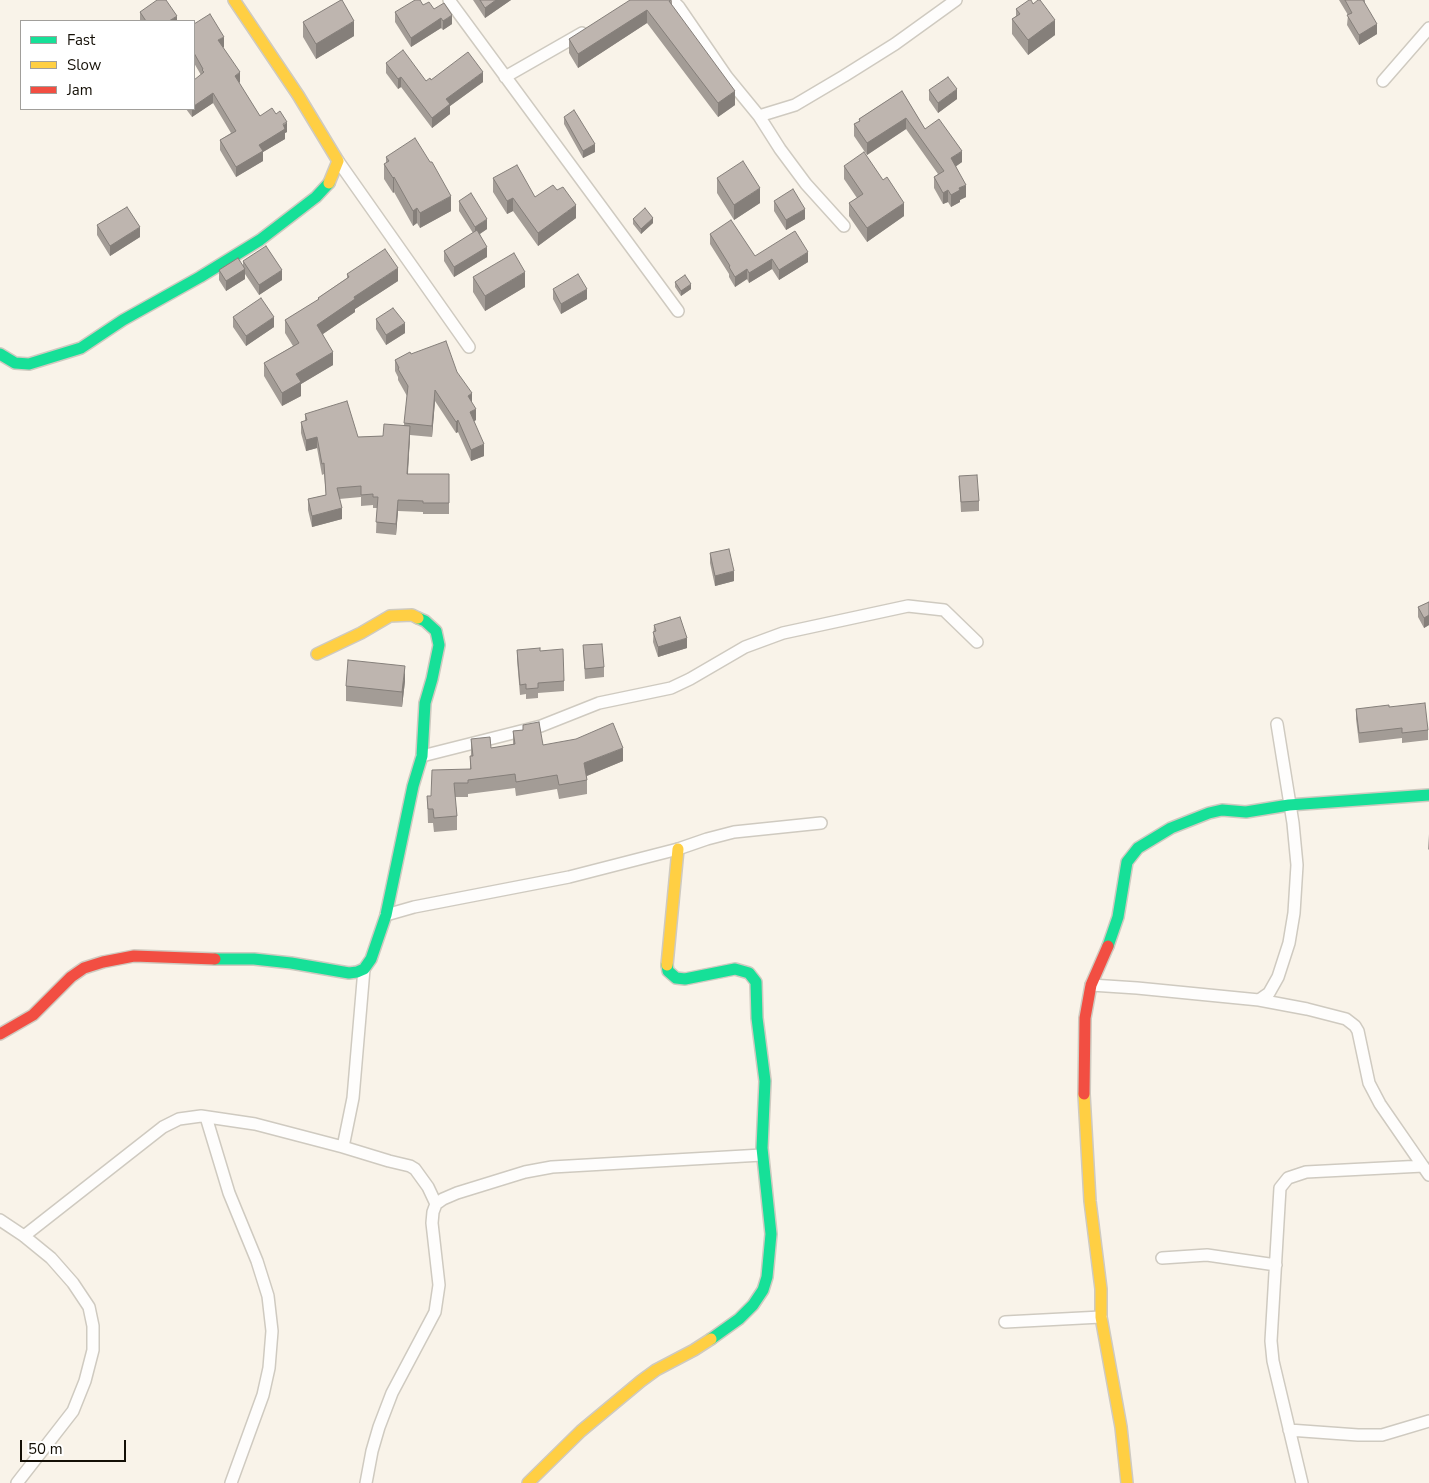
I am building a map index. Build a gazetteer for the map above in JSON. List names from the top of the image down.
{
  "legend": ["Fast", "Slow", "Jam"],
  "scale_bar": "50 m"
}
